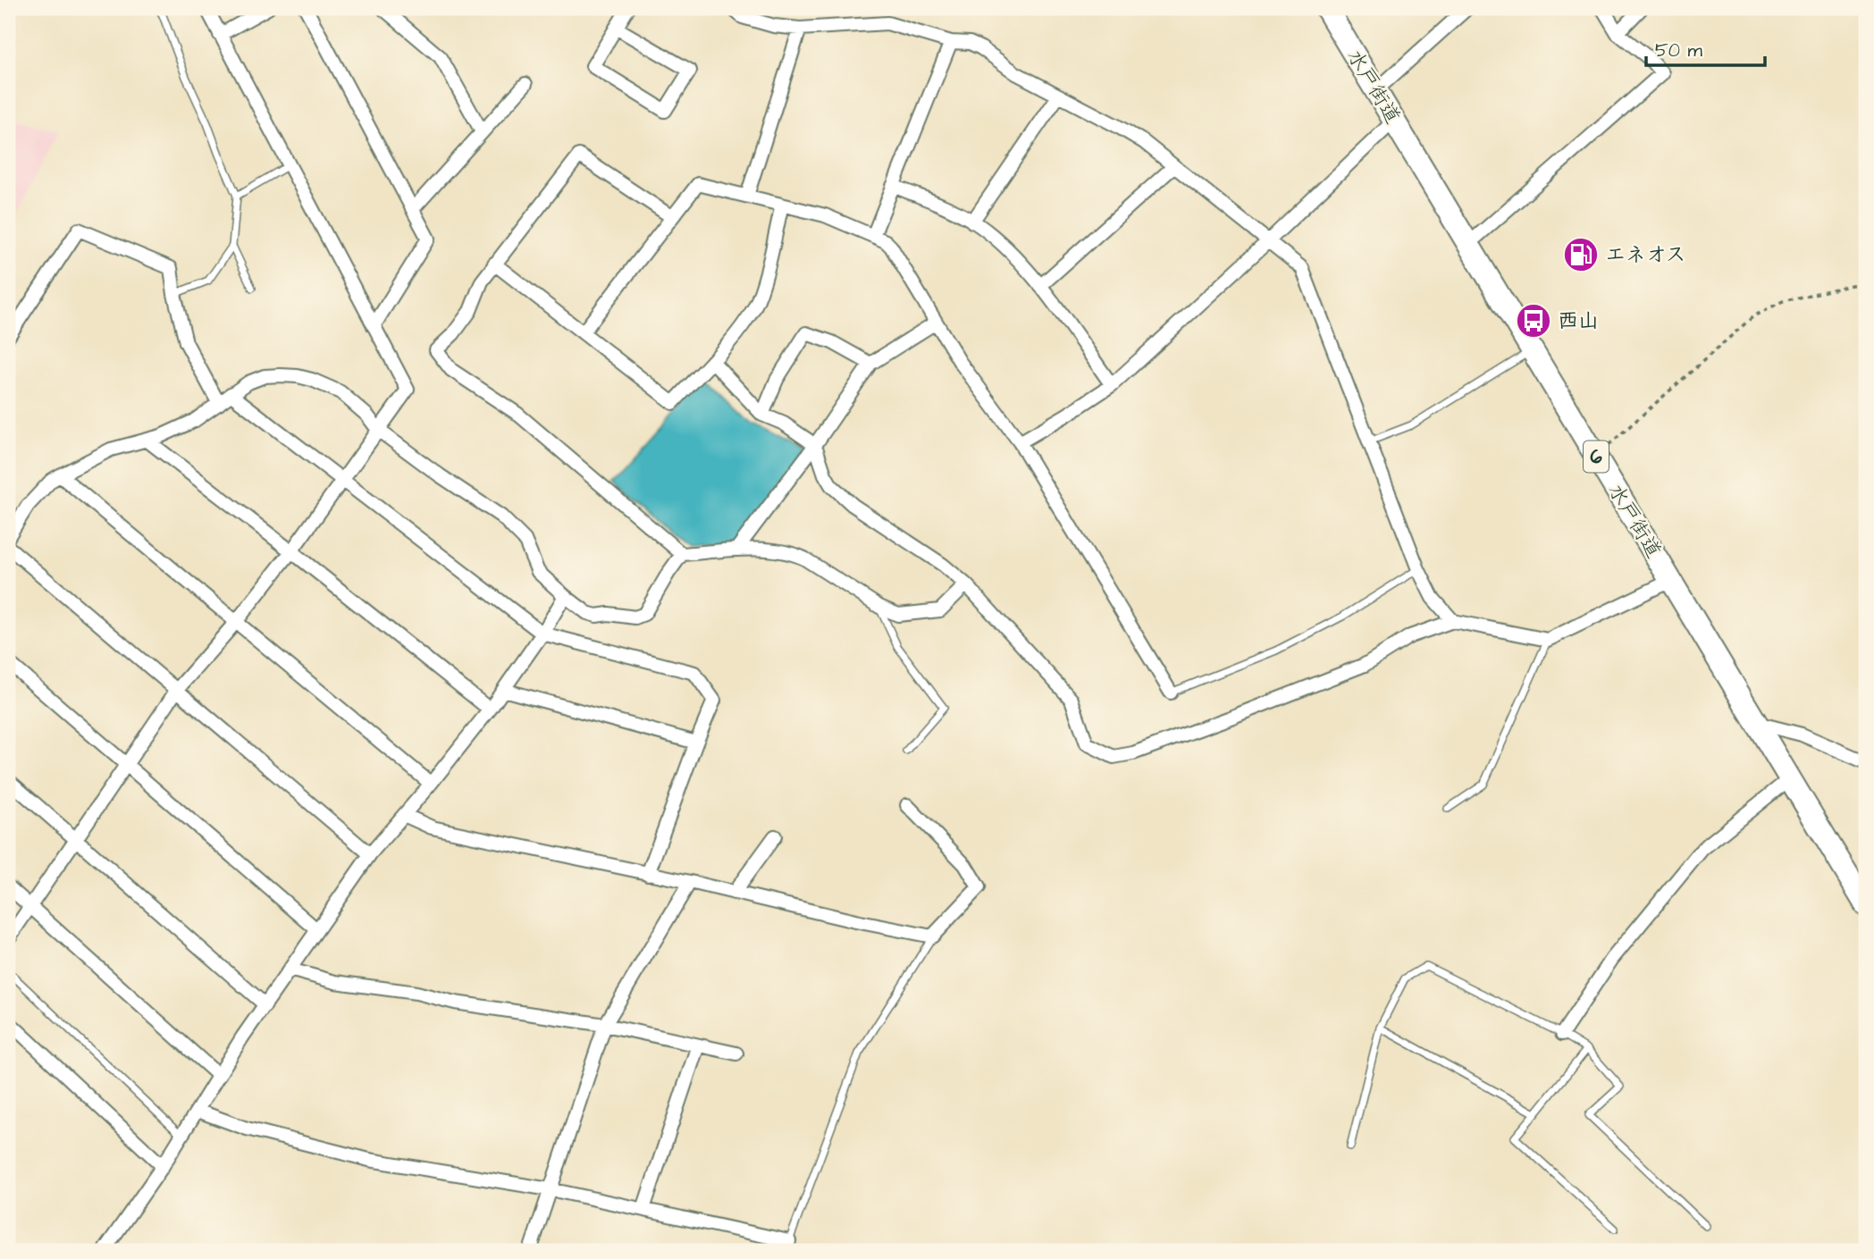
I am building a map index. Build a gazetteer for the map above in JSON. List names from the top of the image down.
{
  "streets": {
    "highway": ["水戸街道", "6"]
  },
  "places": {
    "fuel station": ["エネオス"],
    "bus stop": ["西山"]
  },
  "scale_bar": "50 m"
}
